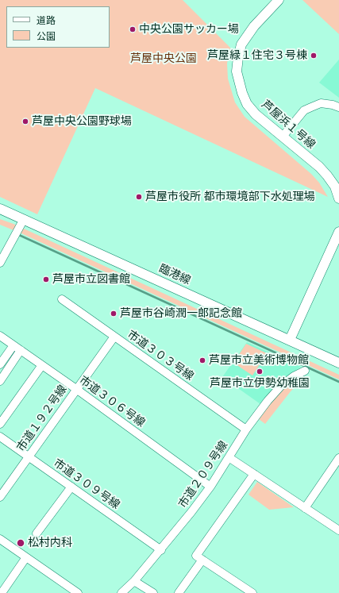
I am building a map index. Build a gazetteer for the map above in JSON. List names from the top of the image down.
{
  "streets": {
    "street": [
      "芦屋浜１号線",
      "臨港線",
      "市道３０３号線",
      "市道３０６号線",
      "市道１９２号線",
      "市道２０９号線",
      "市道３０９号線"
    ]
  },
  "crossings": [
    ["市道３０３号線", "市道１９２号線"],
    ["市道３０３号線", "市道２０９号線"],
    ["市道３０６号線", "市道１９２号線"],
    ["市道３０６号線", "市道２０９号線"],
    ["市道１９２号線", "市道３０９号線"],
    ["市道２０９号線", "市道３０９号線"]
  ],
  "parks": ["芦屋中央公園"],
  "places": [
    "中央公園サッカー場",
    "芦屋緑１住宅３号棟",
    "芦屋中央公園野球場",
    "芦屋市役所 都市環境部下水処理場",
    "芦屋市立図書館",
    "芦屋市谷崎潤一郎記念館",
    "芦屋市立美術博物館",
    "芦屋市立伊勢幼稚園",
    "松村内科"
  ],
  "legend": ["道路", "公園"]
}
